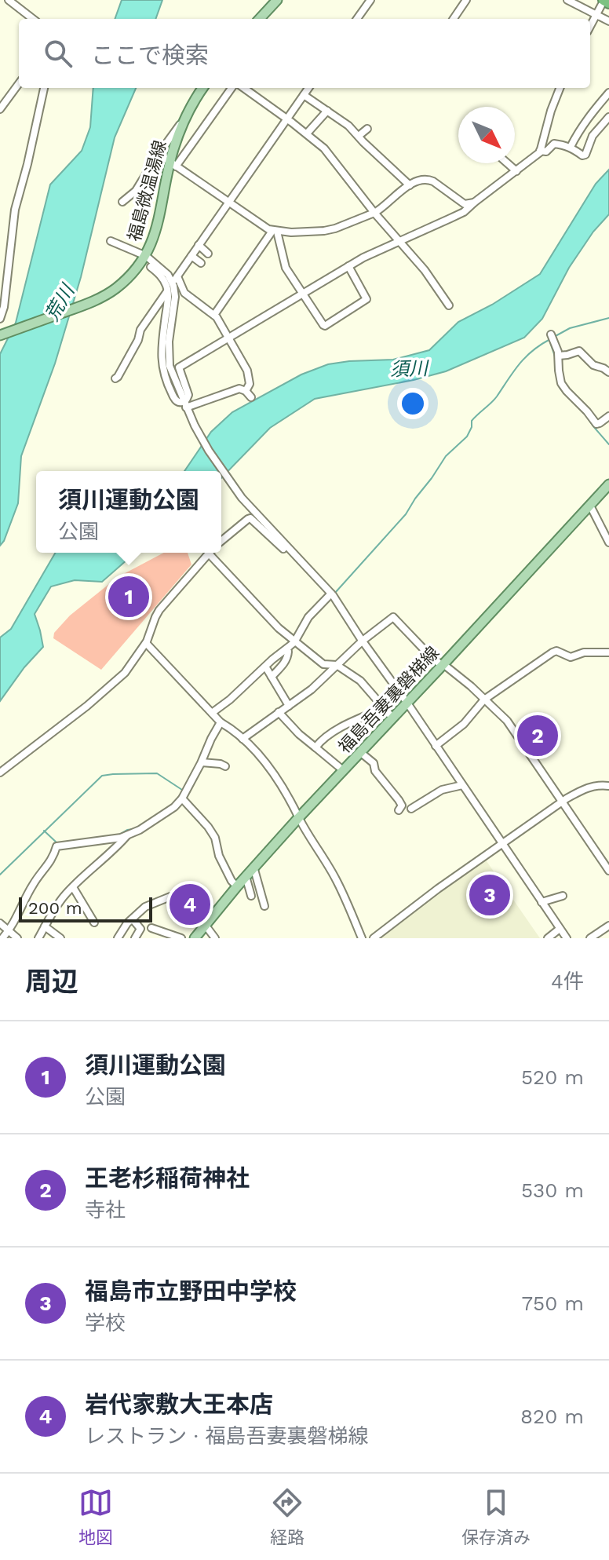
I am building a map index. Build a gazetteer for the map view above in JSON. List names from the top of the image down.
{
  "streets": {
    "main road": ["福島微温湯線", "福島吾妻裏磐梯線"]
  },
  "water": ["荒川", "須川"],
  "scale_bar": "200 m",
  "north": "bottom right",
  "page": {
    "search": "ここで検索",
    "popup": ["須川運動公園", "公園"],
    "pins": [
      "1",
      "2",
      "3",
      "4"
    ],
    "scale": "200 m",
    "heading": ["周辺", "4件"],
    "list": [
      {
        "mark": "1",
        "name": "須川運動公園",
        "note": "公園",
        "value": "520 m"
      },
      {
        "mark": "2",
        "name": "王老杉稲荷神社",
        "note": "寺社",
        "value": "530 m"
      },
      {
        "mark": "3",
        "name": "福島市立野田中学校",
        "note": "学校",
        "value": "750 m"
      },
      {
        "mark": "4",
        "name": "岩代家敷大王本店",
        "note": "レストラン · 福島吾妻裏磐梯線",
        "value": "820 m"
      }
    ],
    "nav": ["地図", "経路", "保存済み"]
  }
}
